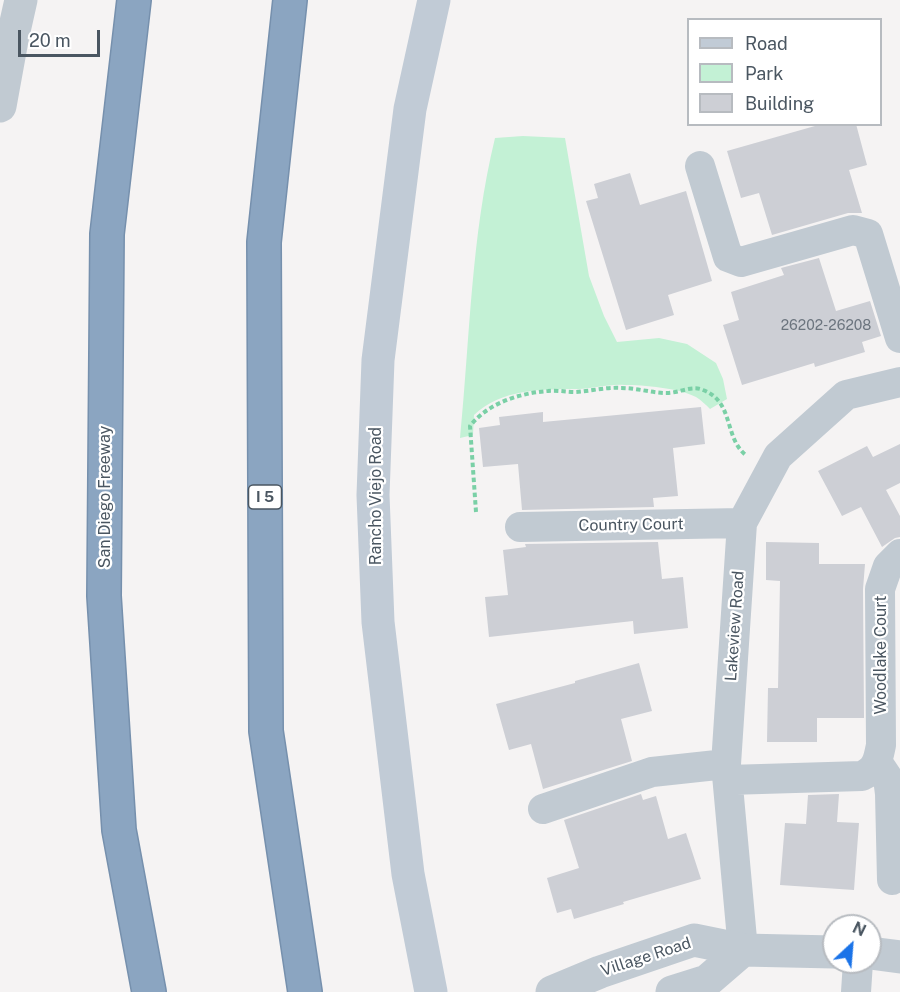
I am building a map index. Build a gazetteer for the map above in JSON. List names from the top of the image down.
{
  "streets": {
    "highway": ["San Diego Freeway", "I 5"],
    "main road": ["Rancho Viejo Road"],
    "street": [
      "Country Court",
      "Lakeview Road",
      "Woodlake Court",
      "Village Road"
    ]
  },
  "crossings": [
    ["Country Court", "Lakeview Road"],
    ["Lakeview Road", "Village Road"]
  ],
  "house_numbers": ["26202-26208"],
  "legend": ["Road", "Park", "Building"],
  "scale_bar": "20 m",
  "north": "top right"
}
